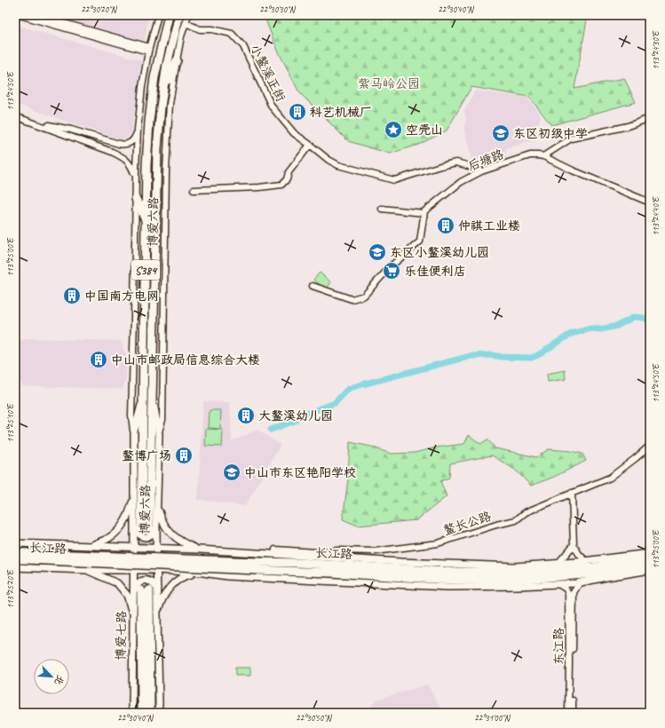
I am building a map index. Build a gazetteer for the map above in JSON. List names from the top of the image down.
{
  "streets": {
    "highway": [
      "博爱六路",
      "S384",
      "长江路",
      "博爱七路"
    ],
    "street": [
      "小鳌溪正街",
      "后塘路",
      "鳌长公路",
      "东江路"
    ]
  },
  "crossings": [
    ["小鳌溪正街", "后塘路"],
    ["小鳌溪正街", "博爱六路"],
    ["博爱六路", "长江路"],
    ["博爱六路", "博爱七路"],
    ["鳌长公路", "长江路"],
    ["长江路", "博爱七路"],
    ["长江路", "东江路"]
  ],
  "parks": ["紫马岭公园"],
  "places": {
    "building": [
      "科艺机械厂",
      "仲祺工业楼",
      "中国南方电网",
      "中山市邮政局信息综合大楼",
      "大鳌溪幼儿园",
      "鳌博广场"
    ],
    "place": ["空壳山"],
    "school or university": ["东区初级中学", "东区小鳌溪幼儿园", "中山市东区艳阳学校"],
    "supermarket": ["乐佳便利店"]
  },
  "north": "bottom right",
  "coordinates": [
    "22°30'20\"N",
    "22°30'30\"N",
    "22°30'40\"N",
    "113°24'30\"E",
    "113°24'50\"E",
    "113°24'40\"E",
    "113°25'00\"E",
    "113°25'10\"E",
    "113°25'20\"E",
    "22°30'50\"N",
    "22°31'00\"N"
  ]
}
